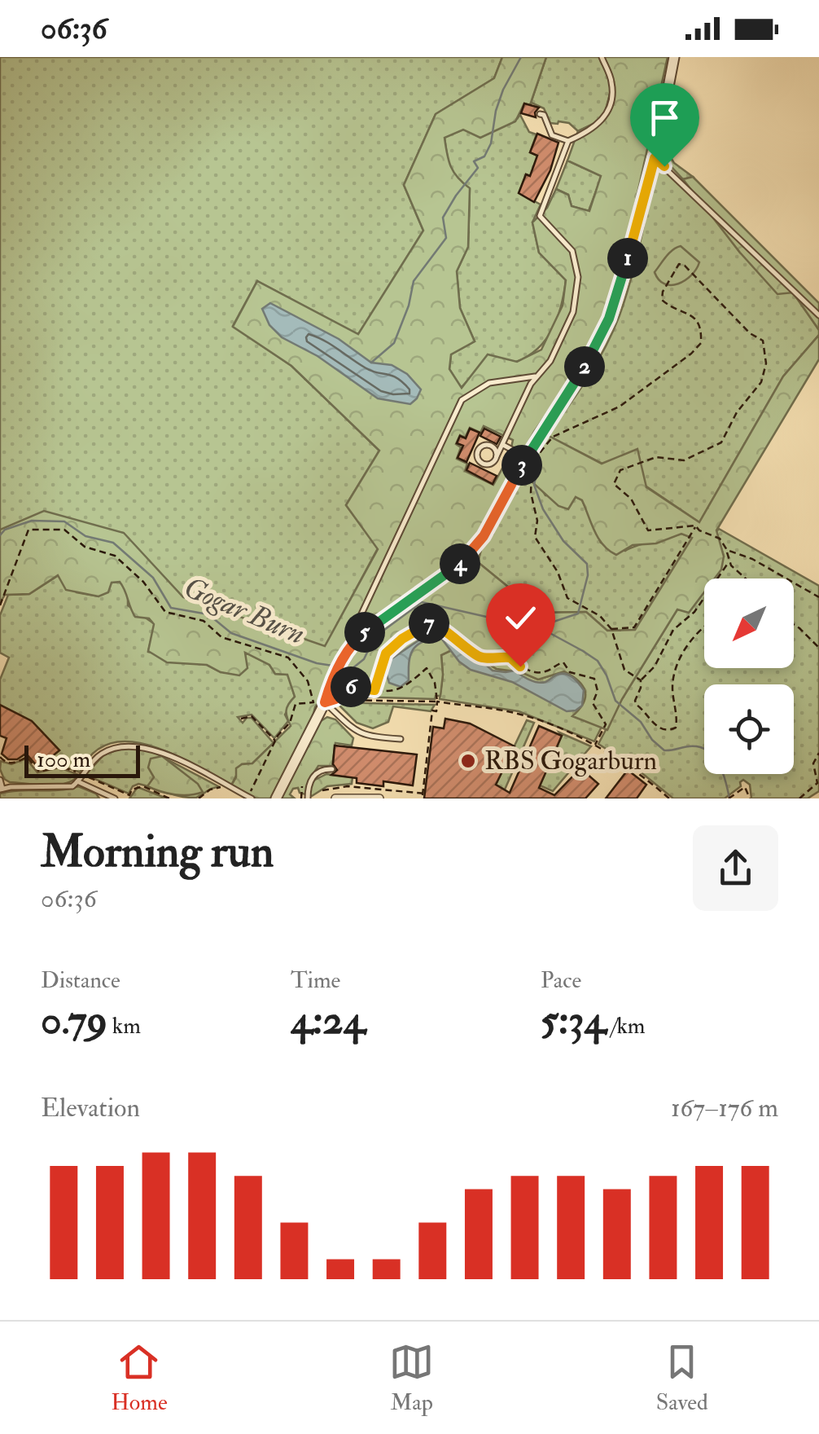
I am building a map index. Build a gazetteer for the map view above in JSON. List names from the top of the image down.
{
  "water": ["Gogar Burn"],
  "places": ["RBS Gogarburn"],
  "scale_bar": "100 m",
  "north": "bottom left",
  "page": {
    "status": "06:36",
    "pins": [
      "1",
      "2",
      "3",
      "4",
      "7",
      "5",
      "6"
    ],
    "scale": "100 m",
    "heading": ["Morning run", "06:36"],
    "stats": [
      ["Distance", "0.79 km"],
      ["Time", "4:24"],
      ["Pace", "5:34 /km"]
    ],
    "chart": ["Elevation", "167–176 m"],
    "tabs": ["Home", "Map", "Saved"]
  }
}
